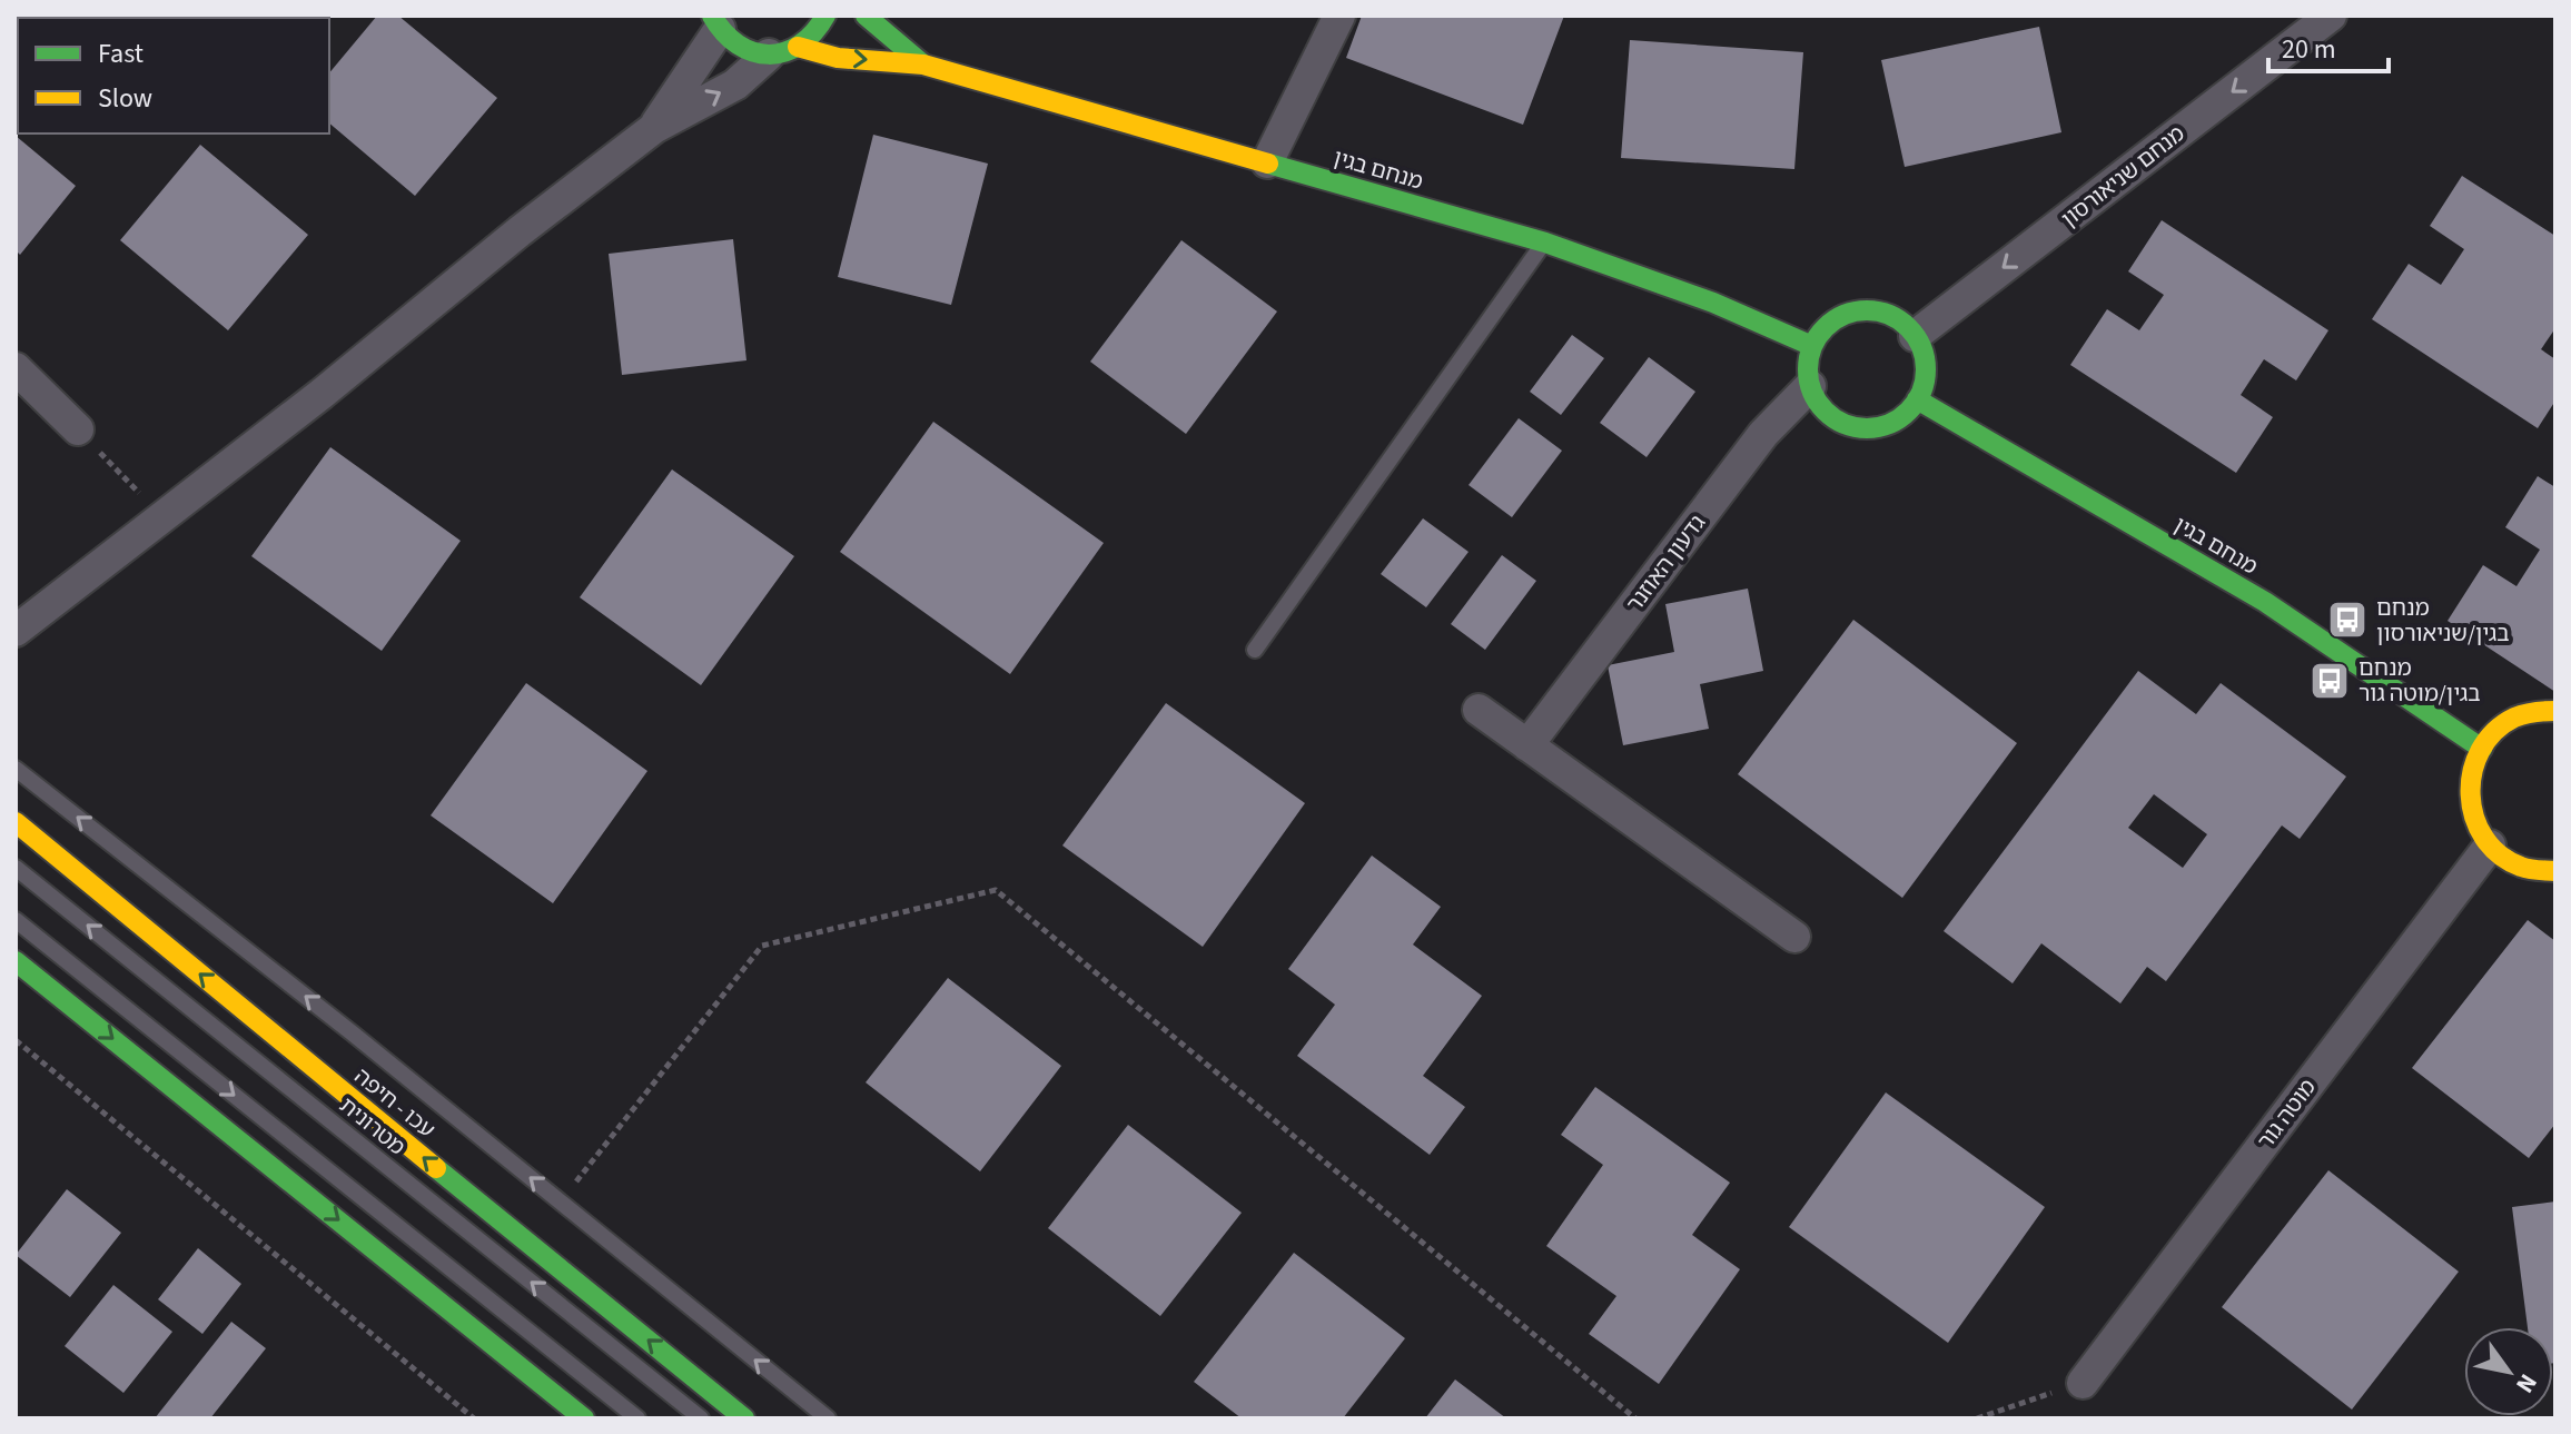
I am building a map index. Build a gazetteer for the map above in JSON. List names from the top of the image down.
{
  "streets": {
    "main road": ["מנחם בגין", "עכו - חיפה"],
    "street": ["מנחם שניאורסון", "גדעון האוזנר", "מוטה גור"],
    "lane": ["מטרונית"]
  },
  "crossings": [
    ["מנחם בגין", "מנחם שניאורסון"],
    ["מנחם בגין", "גדעון האוזנר"],
    ["מנחם שניאורסון", "גדעון האוזנר"]
  ],
  "one_way": ["מנחם שניאורסון"],
  "places": {
    "bus stop": ["מנחם בגין/שניאורסון", "מנחם בגין/מוטה גור"]
  },
  "legend": ["Fast", "Slow"],
  "scale_bar": "20 m",
  "north": "bottom right"
}
